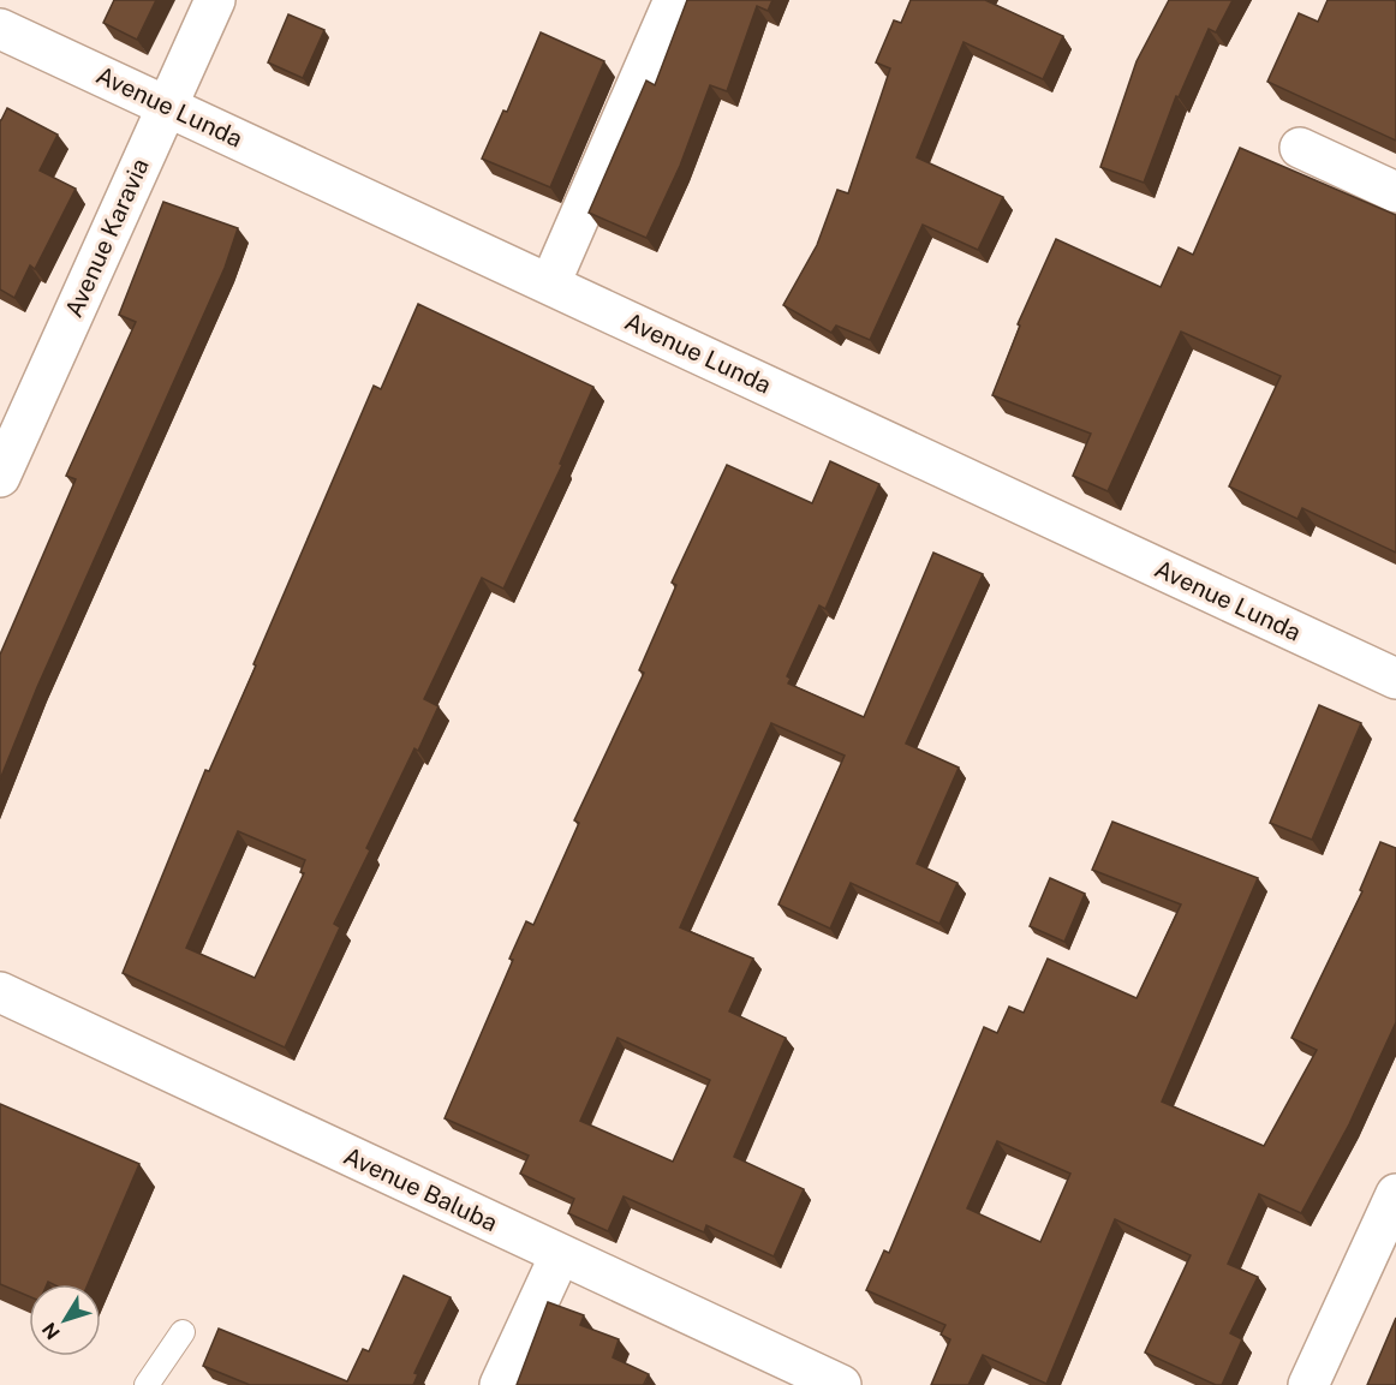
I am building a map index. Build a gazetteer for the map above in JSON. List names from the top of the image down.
{
  "streets": {
    "street": ["Avenue Lunda", "Avenue Karavia", "Avenue Baluba"]
  },
  "crossings": [
    ["Avenue Lunda", "Avenue Karavia"]
  ],
  "north": "bottom left"
}
